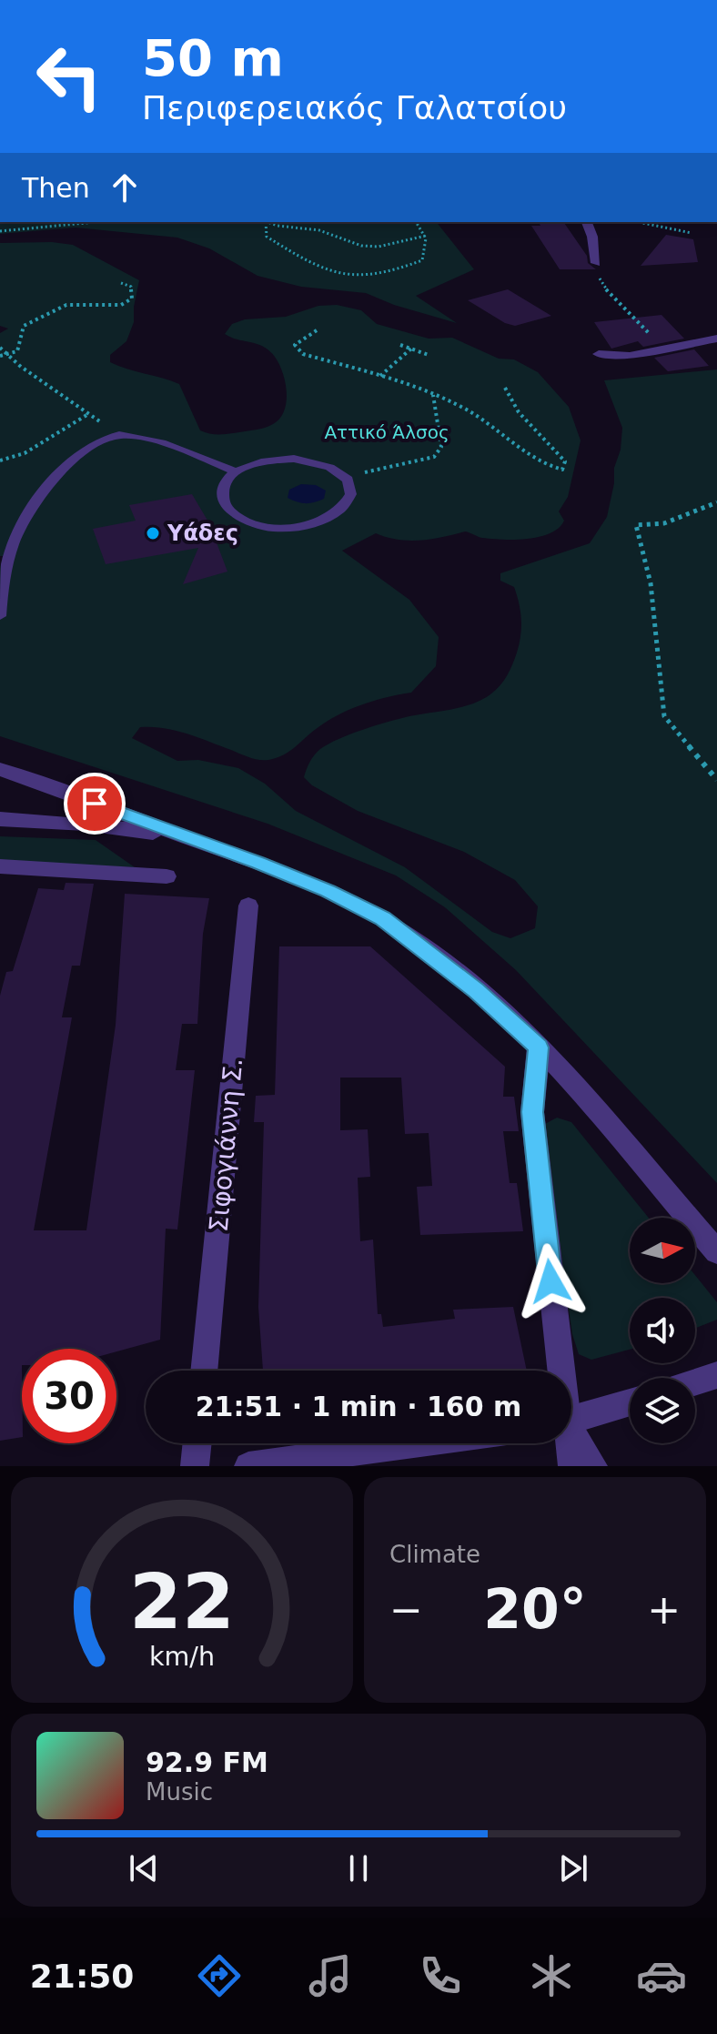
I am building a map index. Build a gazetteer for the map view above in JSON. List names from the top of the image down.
{
  "streets": {
    "street": ["Σιφογιάννη Σ."]
  },
  "parks": ["Αττικό Άλσος"],
  "places": ["Υάδες"],
  "north": "right",
  "page": {
    "turn": ["50 m", "Περιφερειακός Γαλατσίου"],
    "then": "Then",
    "limit": "30",
    "trip": "21:51 · 1 min · 160 m",
    "tile": "Climate",
    "heat": ["−", "20°", "+"],
    "song": ["92.9 FM", "Music"],
    "tabs": "21:50",
    "gauge": ["22", "km/h"]
  }
}
